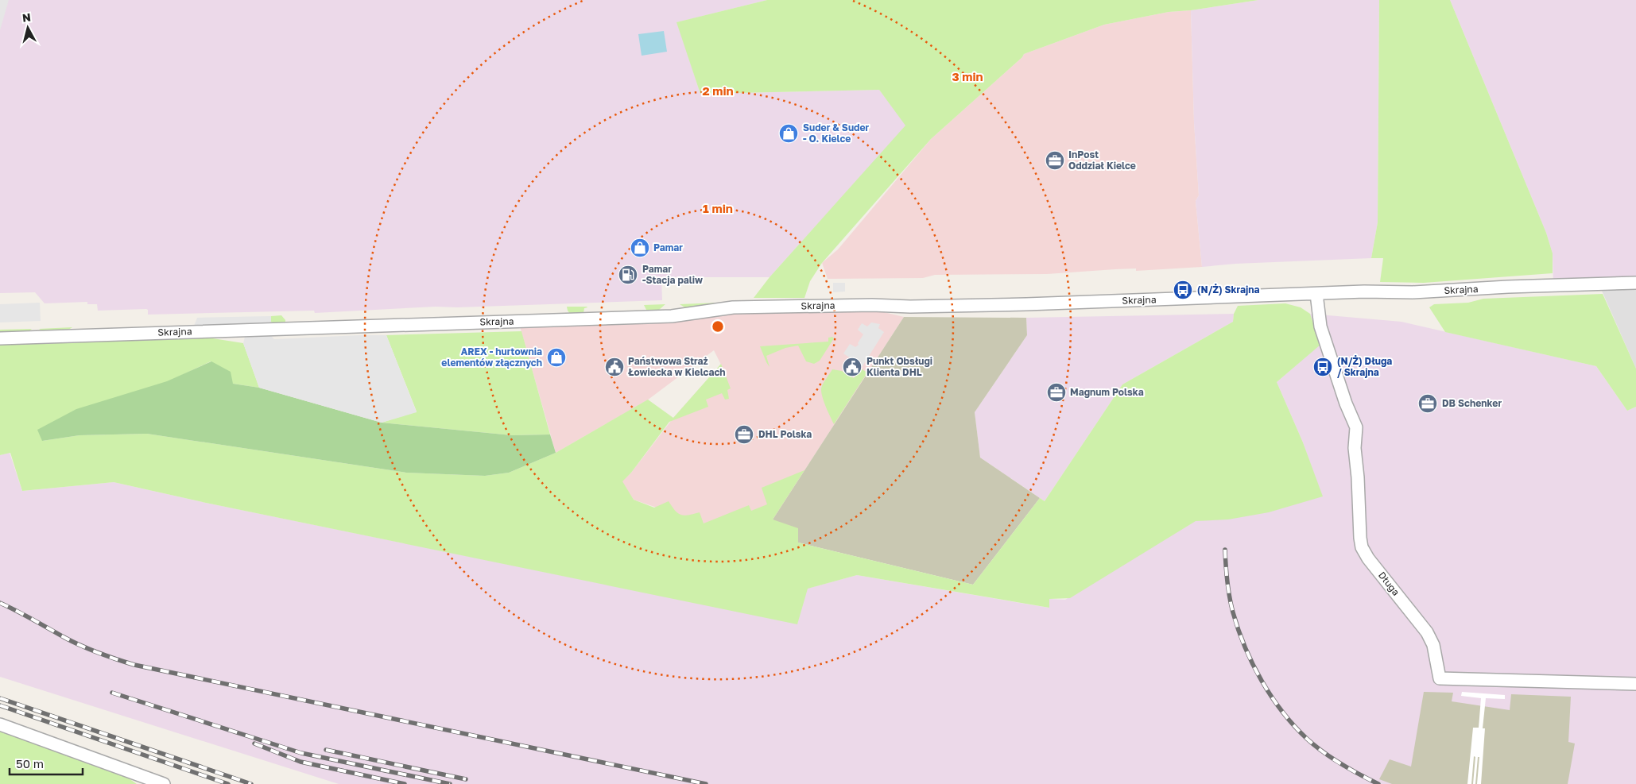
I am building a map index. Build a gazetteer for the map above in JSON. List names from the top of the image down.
{
  "streets": {
    "street": ["Skrajna", "Długa"]
  },
  "crossings": [
    ["Skrajna", "Długa"]
  ],
  "places": {
    "shop": ["Suder & Suder - O. Kielce", "Pamar", "AREX - hurtownia elementów złącznych"],
    "office": [
      "InPost Oddział Kielce",
      "Magnum Polska",
      "DB Schenker",
      "DHL Polska"
    ],
    "fuel station": ["Pamar -Stacja paliw"],
    "bus stop": ["(N/Ż) Skrajna", "(N/Ż) Długa / Skrajna"],
    "public building": ["Państwowa Straż Łowiecka w Kielcach", "Punkt Obsługi Klienta DHL"]
  },
  "scale_bar": "50 m",
  "north": "top",
  "rings": ["3 min", "2 min", "1 min"]
}
